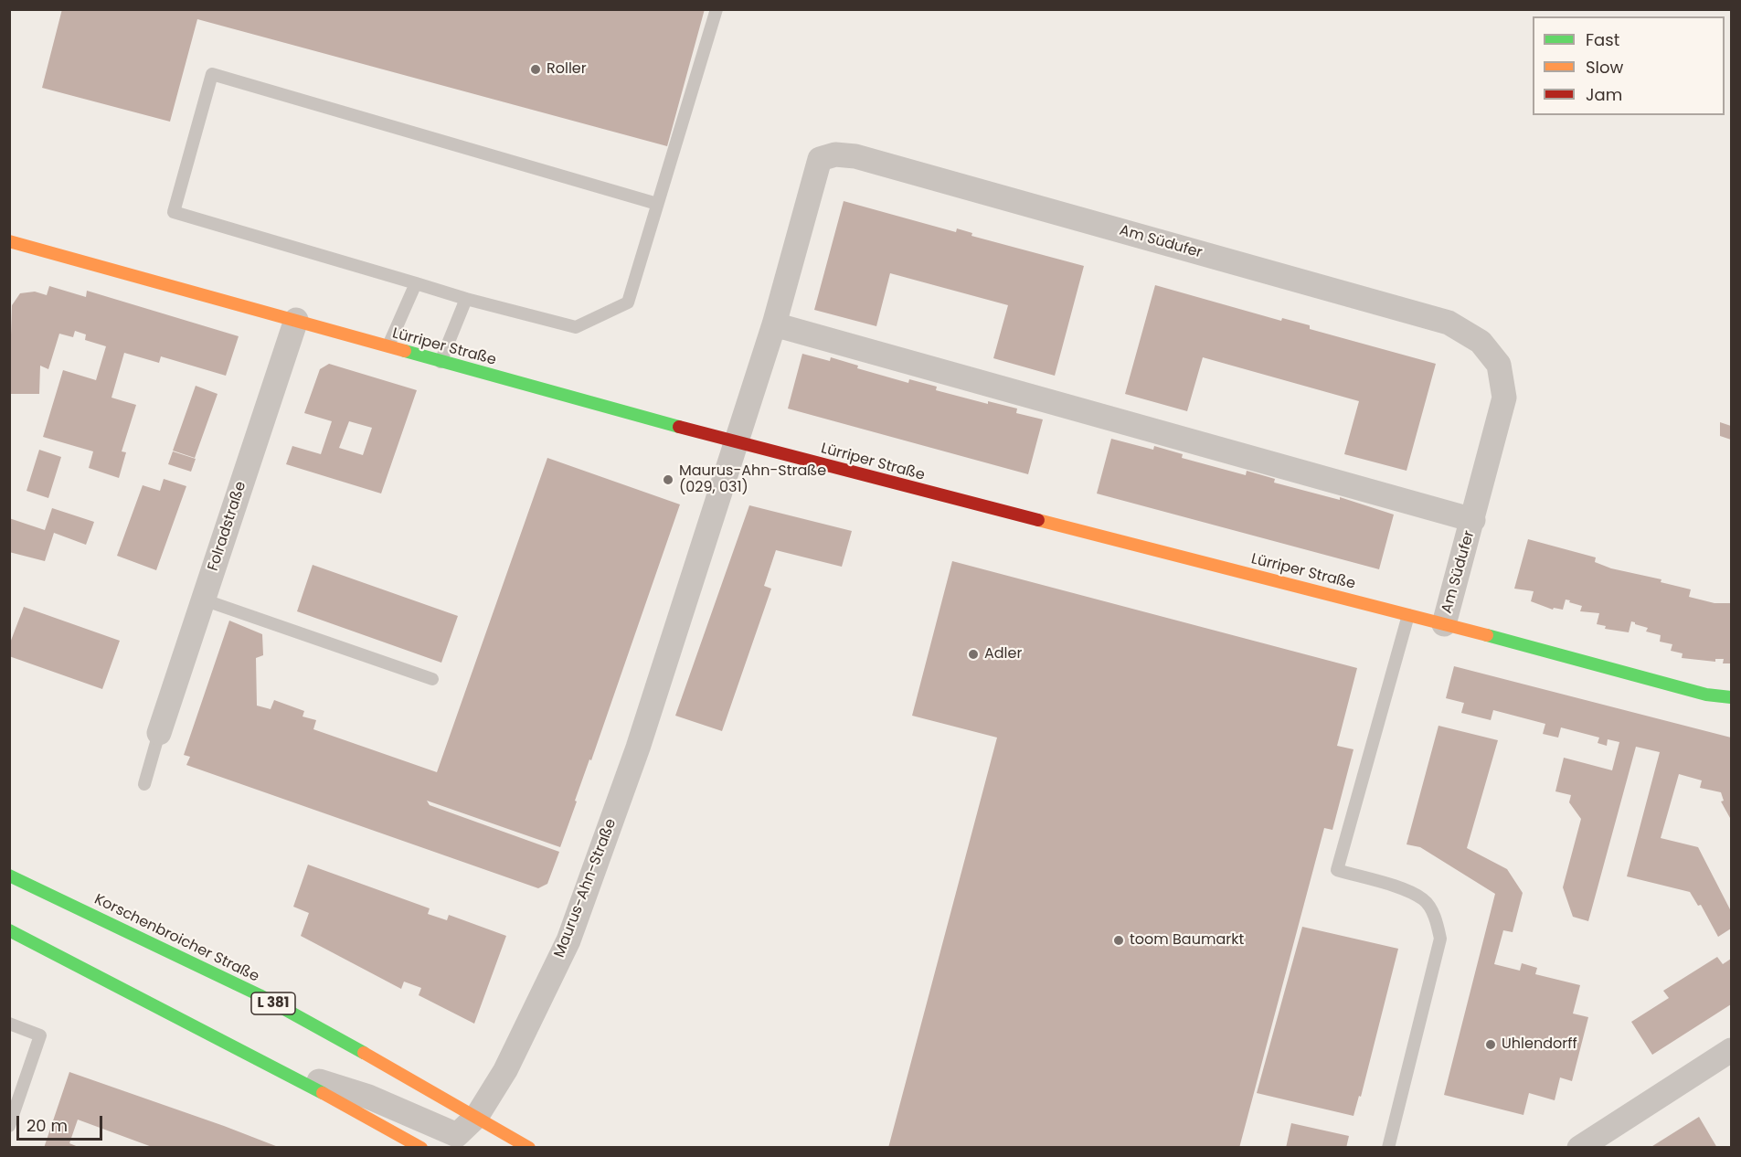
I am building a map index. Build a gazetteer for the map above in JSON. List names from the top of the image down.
{
  "streets": {
    "street": [
      "Am Südufer",
      "Lürriper Straße",
      "Folradstraße",
      "Maurus-Ahn-Straße",
      "Korschenbroicher Straße",
      "L 381"
    ]
  },
  "crossings": [
    ["Am Südufer", "Lürriper Straße"],
    ["Am Südufer", "Maurus-Ahn-Straße"],
    ["Lürriper Straße", "Folradstraße"],
    ["Lürriper Straße", "Maurus-Ahn-Straße"],
    ["Maurus-Ahn-Straße", "Korschenbroicher Straße"]
  ],
  "places": [
    "Roller",
    "Maurus-Ahn-Straße (029, 031)",
    "Adler",
    "toom Baumarkt",
    "Uhlendorff"
  ],
  "legend": ["Fast", "Slow", "Jam"],
  "scale_bar": "20 m"
}
